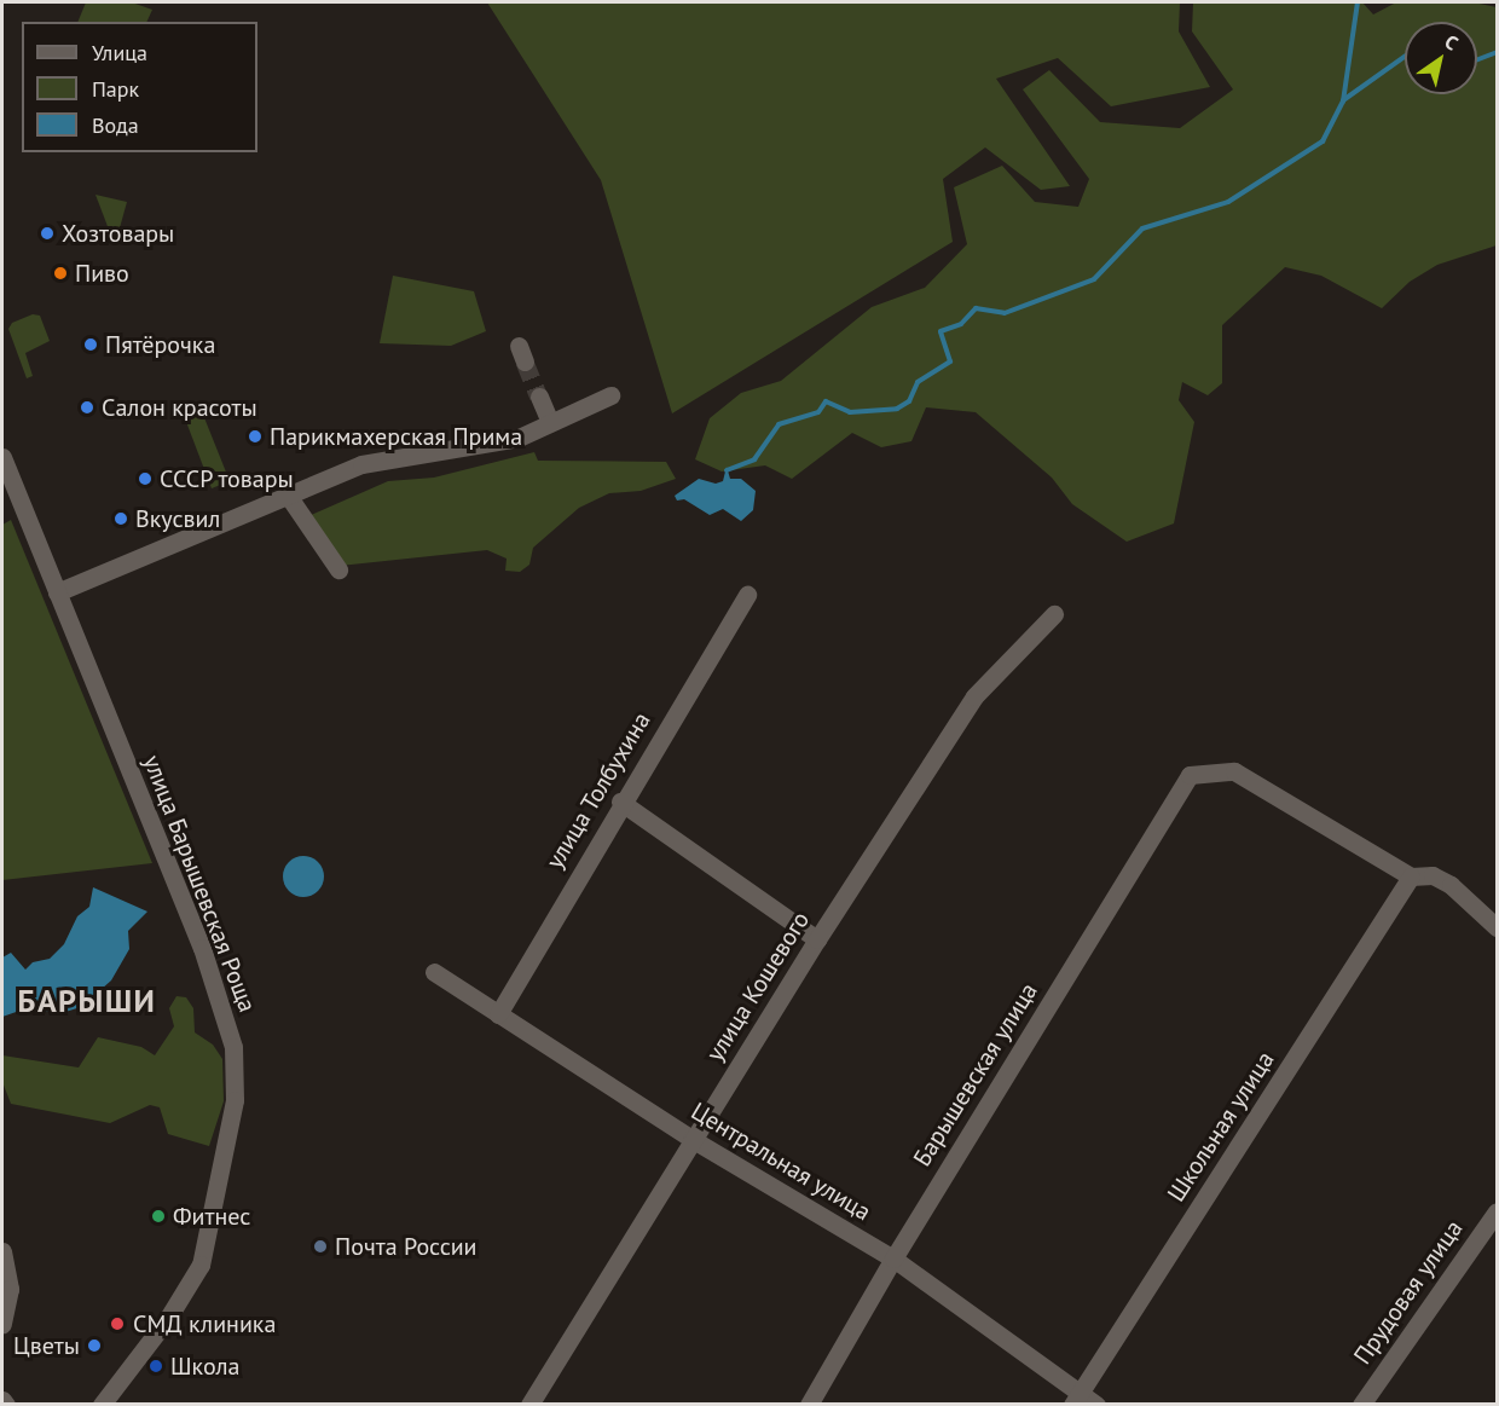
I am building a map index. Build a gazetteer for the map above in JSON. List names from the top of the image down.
{
  "streets": {
    "street": [
      "улица Толбухина",
      "улица Барышевская Роща",
      "улица Кошевого",
      "Барышевская улица",
      "Школьная улица",
      "Центральная улица",
      "Прудовая улица"
    ]
  },
  "crossings": [
    ["улица Толбухина", "Центральная улица"],
    ["улица Кошевого", "Центральная улица"],
    ["Барышевская улица", "Школьная улица"],
    ["Барышевская улица", "Центральная улица"],
    ["Школьная улица", "Центральная улица"]
  ],
  "districts": ["БАРЫШИ"],
  "places": [
    "Хозтовары",
    "Пиво",
    "Пятёрочка",
    "Салон красоты",
    "Парикмахерская Прима",
    "СССР товары",
    "Вкусвил",
    "Фитнес",
    "Почта России",
    "СМД клиника",
    "Цветы",
    "Школа"
  ],
  "legend": ["Улица", "Парк", "Вода"],
  "north": "top right"
}
